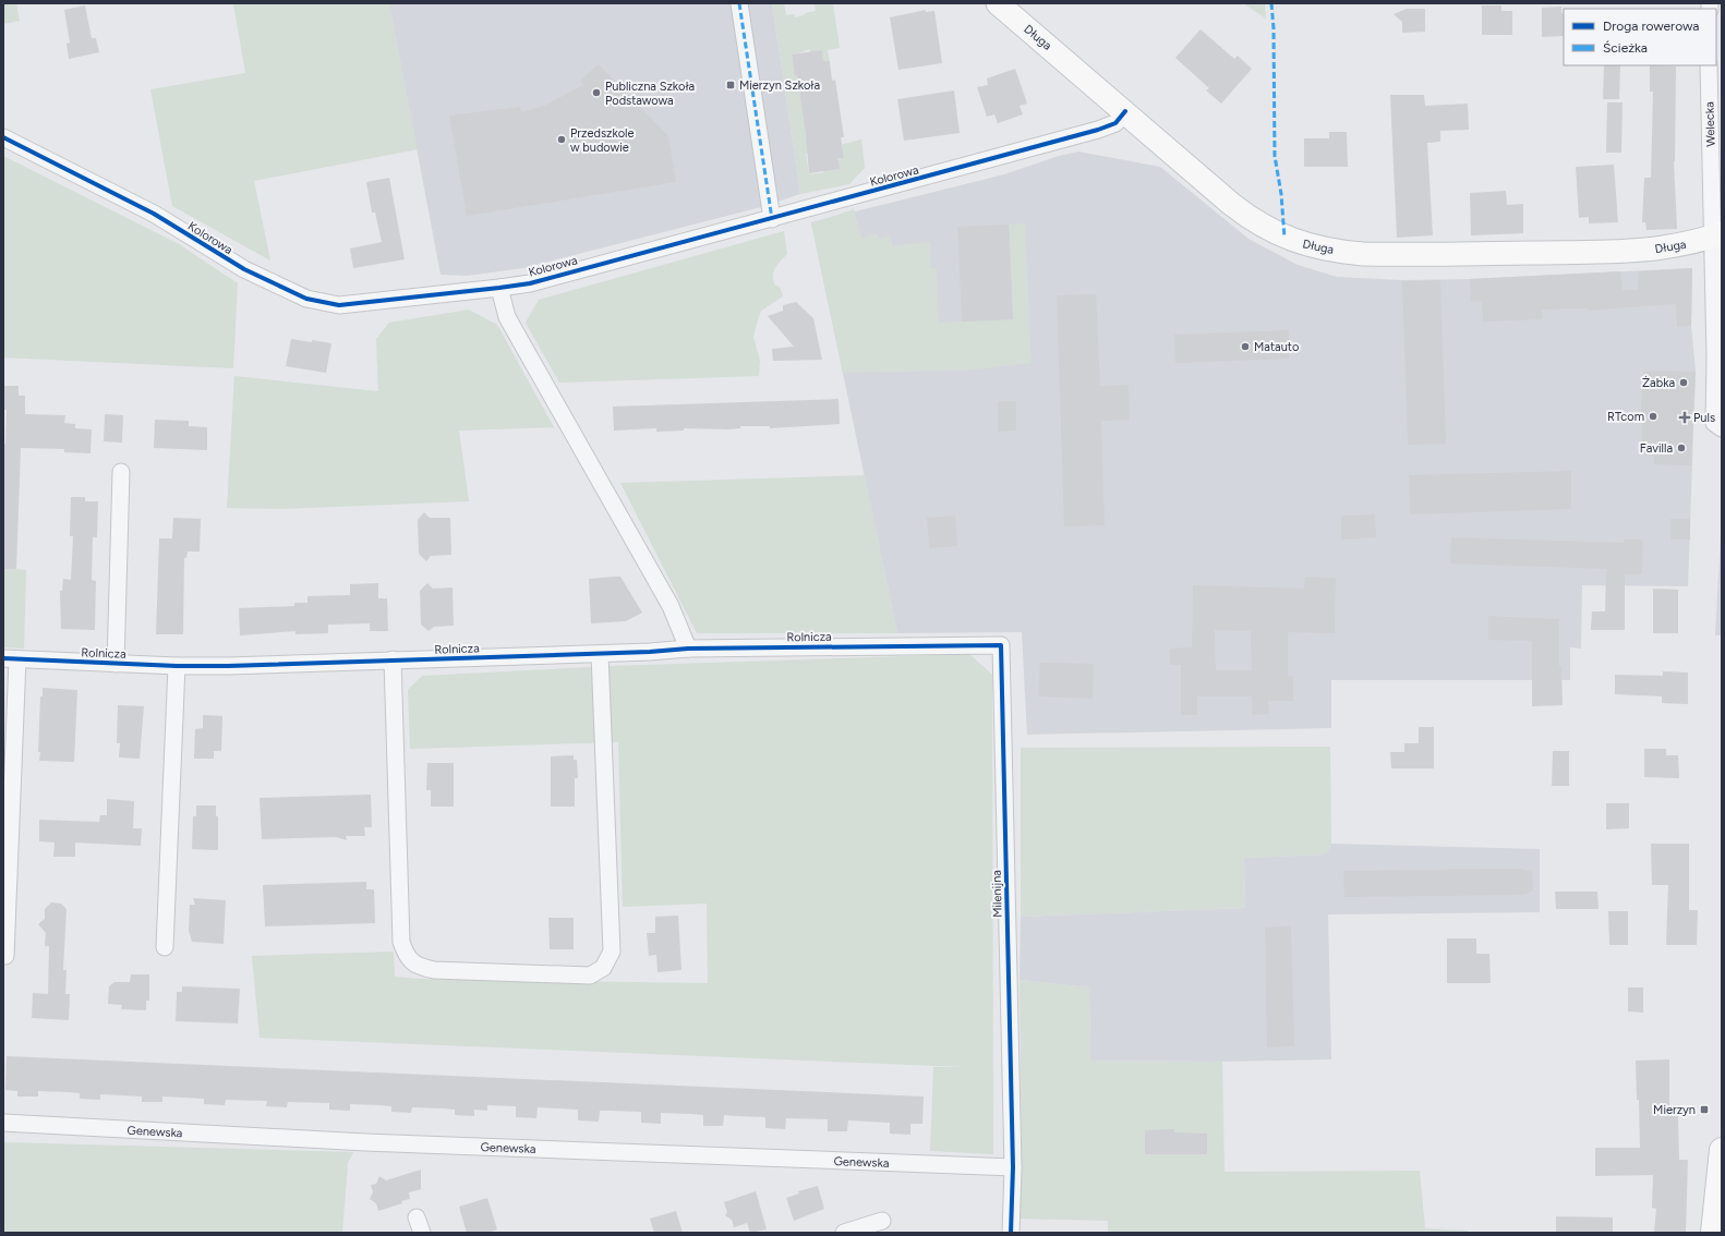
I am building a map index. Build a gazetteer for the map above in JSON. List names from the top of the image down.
{
  "streets": {
    "street": [
      "Długa",
      "Welecka",
      "Kolorowa",
      "Rolnicza",
      "Milenijna",
      "Genewska"
    ]
  },
  "crossings": [
    ["Długa", "Welecka"],
    ["Długa", "Kolorowa"],
    ["Rolnicza", "Milenijna"],
    ["Milenijna", "Genewska"]
  ],
  "places": {
    "transit": ["Mierzyn Szkoła", "Mierzyn"],
    "other": [
      "Publiczna Szkoła Podstawowa",
      "Przedszkole w budowie",
      "Matauto",
      "Żabka",
      "RTcom",
      "Favilla"
    ],
    "health": ["Puls"]
  },
  "legend": ["Droga rowerowa", "Ścieżka"]
}
